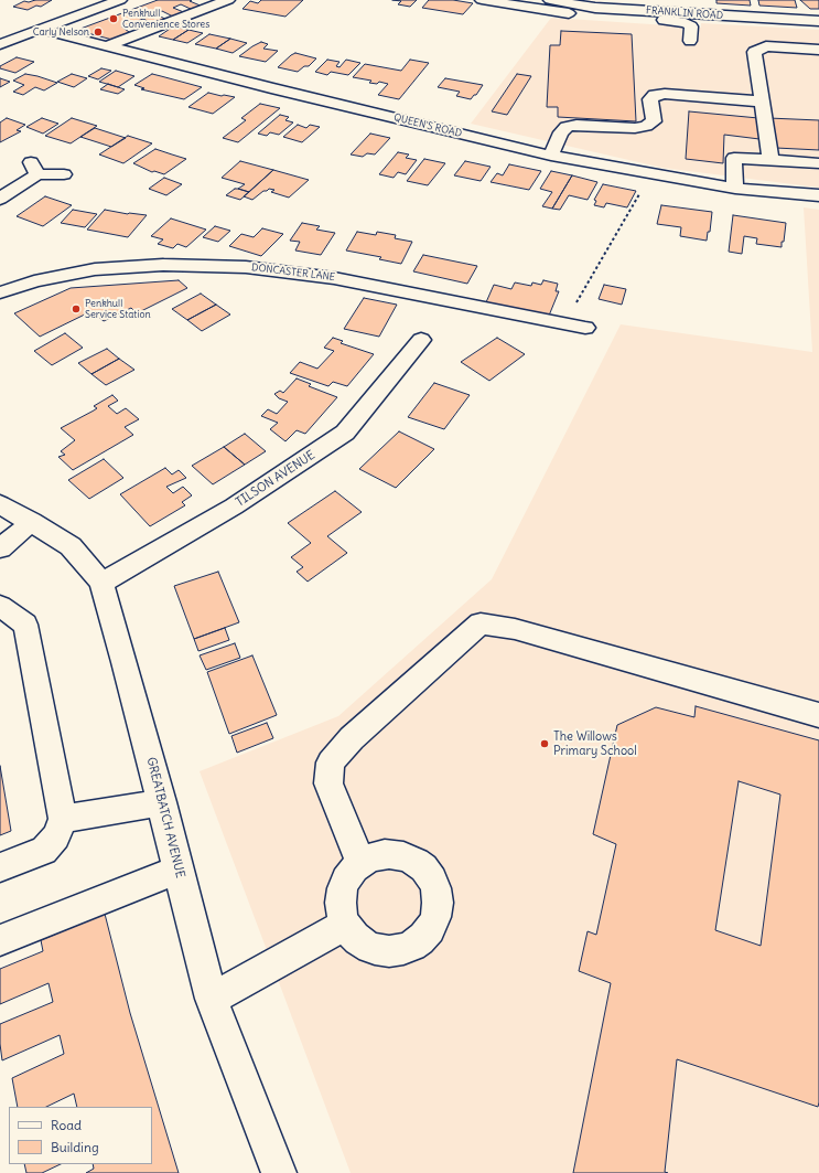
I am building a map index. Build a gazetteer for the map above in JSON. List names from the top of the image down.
{
  "streets": {
    "street": [
      "FRANKLIN ROAD",
      "QUEEN'S ROAD",
      "DONCASTER LANE",
      "TILSON AVENUE",
      "GREATBATCH AVENUE"
    ]
  },
  "crossings": [
    ["TILSON AVENUE", "GREATBATCH AVENUE"]
  ],
  "places": [
    "Penkhull Convenience Stores",
    "Carly Nelson",
    "Penkhull Service Station",
    "The Willows Primary School"
  ],
  "legend": ["Road", "Building"]
}
